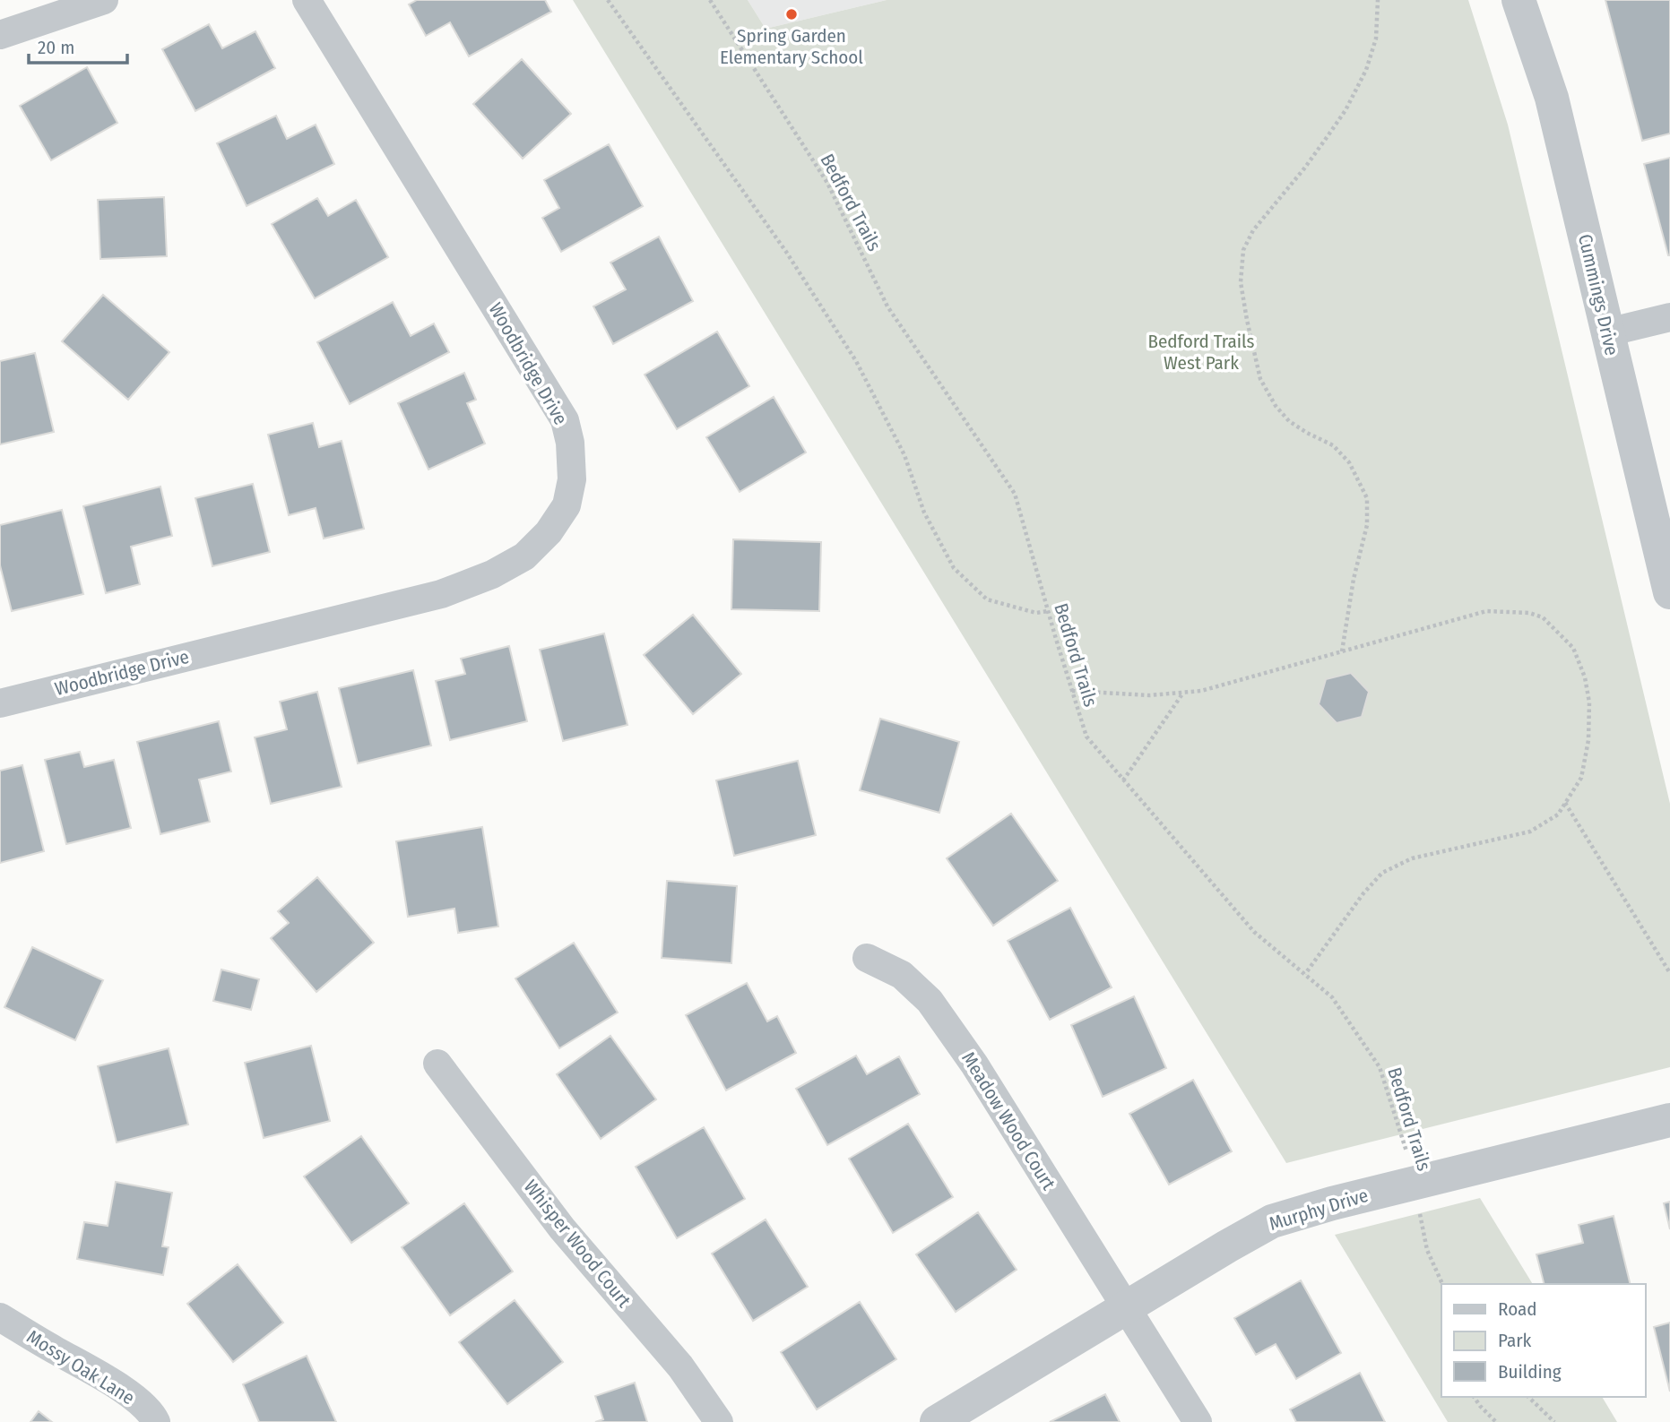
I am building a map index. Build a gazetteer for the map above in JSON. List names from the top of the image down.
{
  "streets": {
    "street": [
      "Cummings Drive",
      "Woodbridge Drive",
      "Meadow Wood Court",
      "Murphy Drive",
      "Whisper Wood Court",
      "Mossy Oak Lane"
    ],
    "path": ["Bedford Trails"]
  },
  "crossings": [
    ["Bedford Trails", "Murphy Drive"],
    ["Meadow Wood Court", "Murphy Drive"]
  ],
  "parks": ["Bedford Trails West Park"],
  "places": ["Spring Garden Elementary School"],
  "legend": ["Road", "Park", "Building"],
  "scale_bar": "20 m"
}
